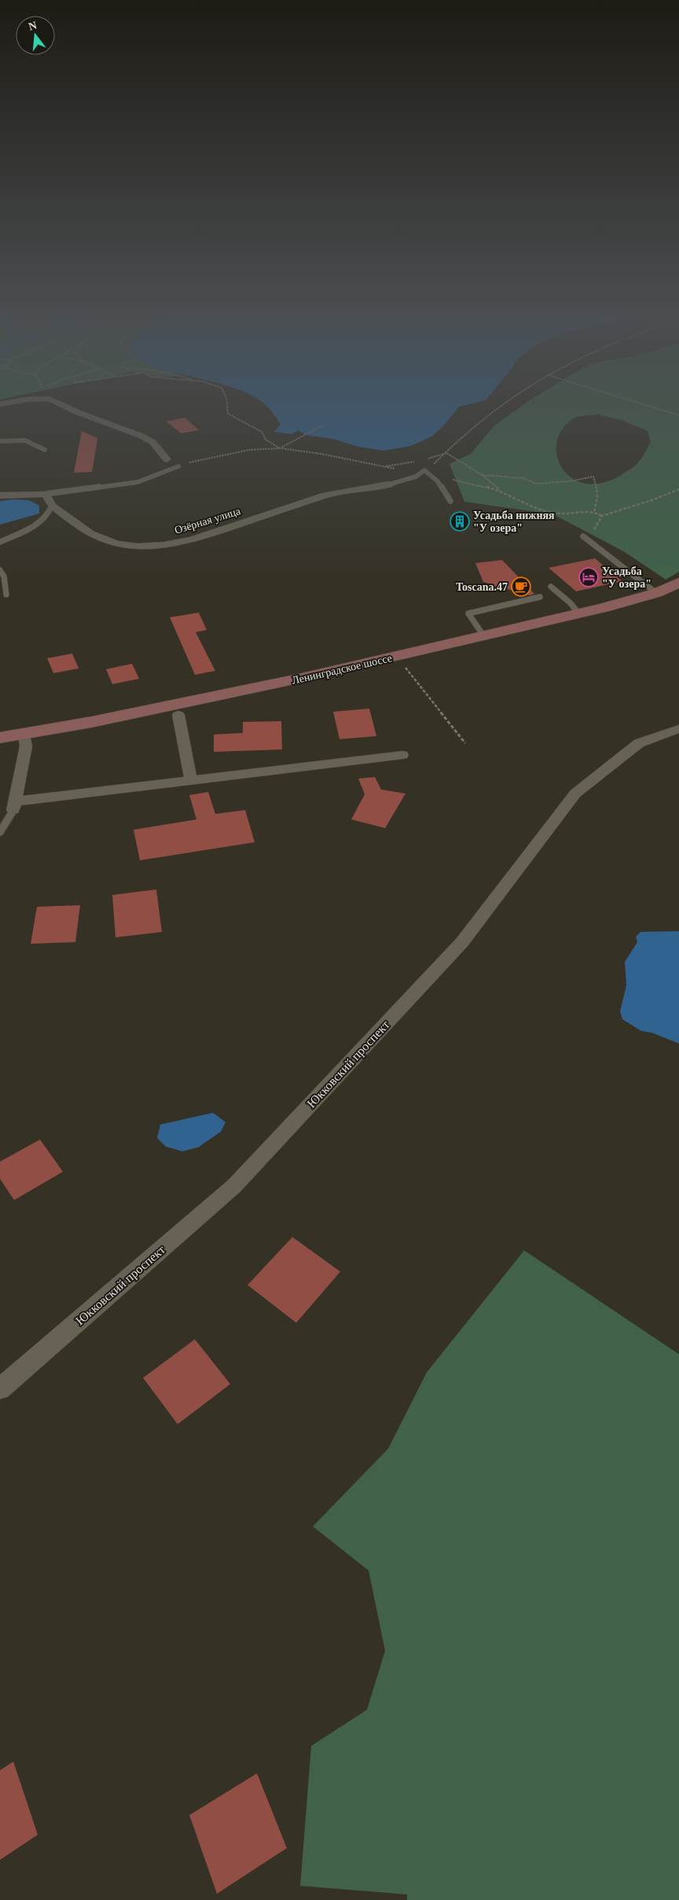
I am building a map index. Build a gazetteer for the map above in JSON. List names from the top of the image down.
{
  "streets": {
    "main road": ["Ленинградское шоссе"],
    "street": ["Озёрная улица", "Юкковский проспект"]
  },
  "places": {
    "building": ["Усадьба нижняя \"У озера\""],
    "hotel": ["Усадьба \"У озера\""],
    "cafe": ["Toscana.47"]
  },
  "north": "top"
}
